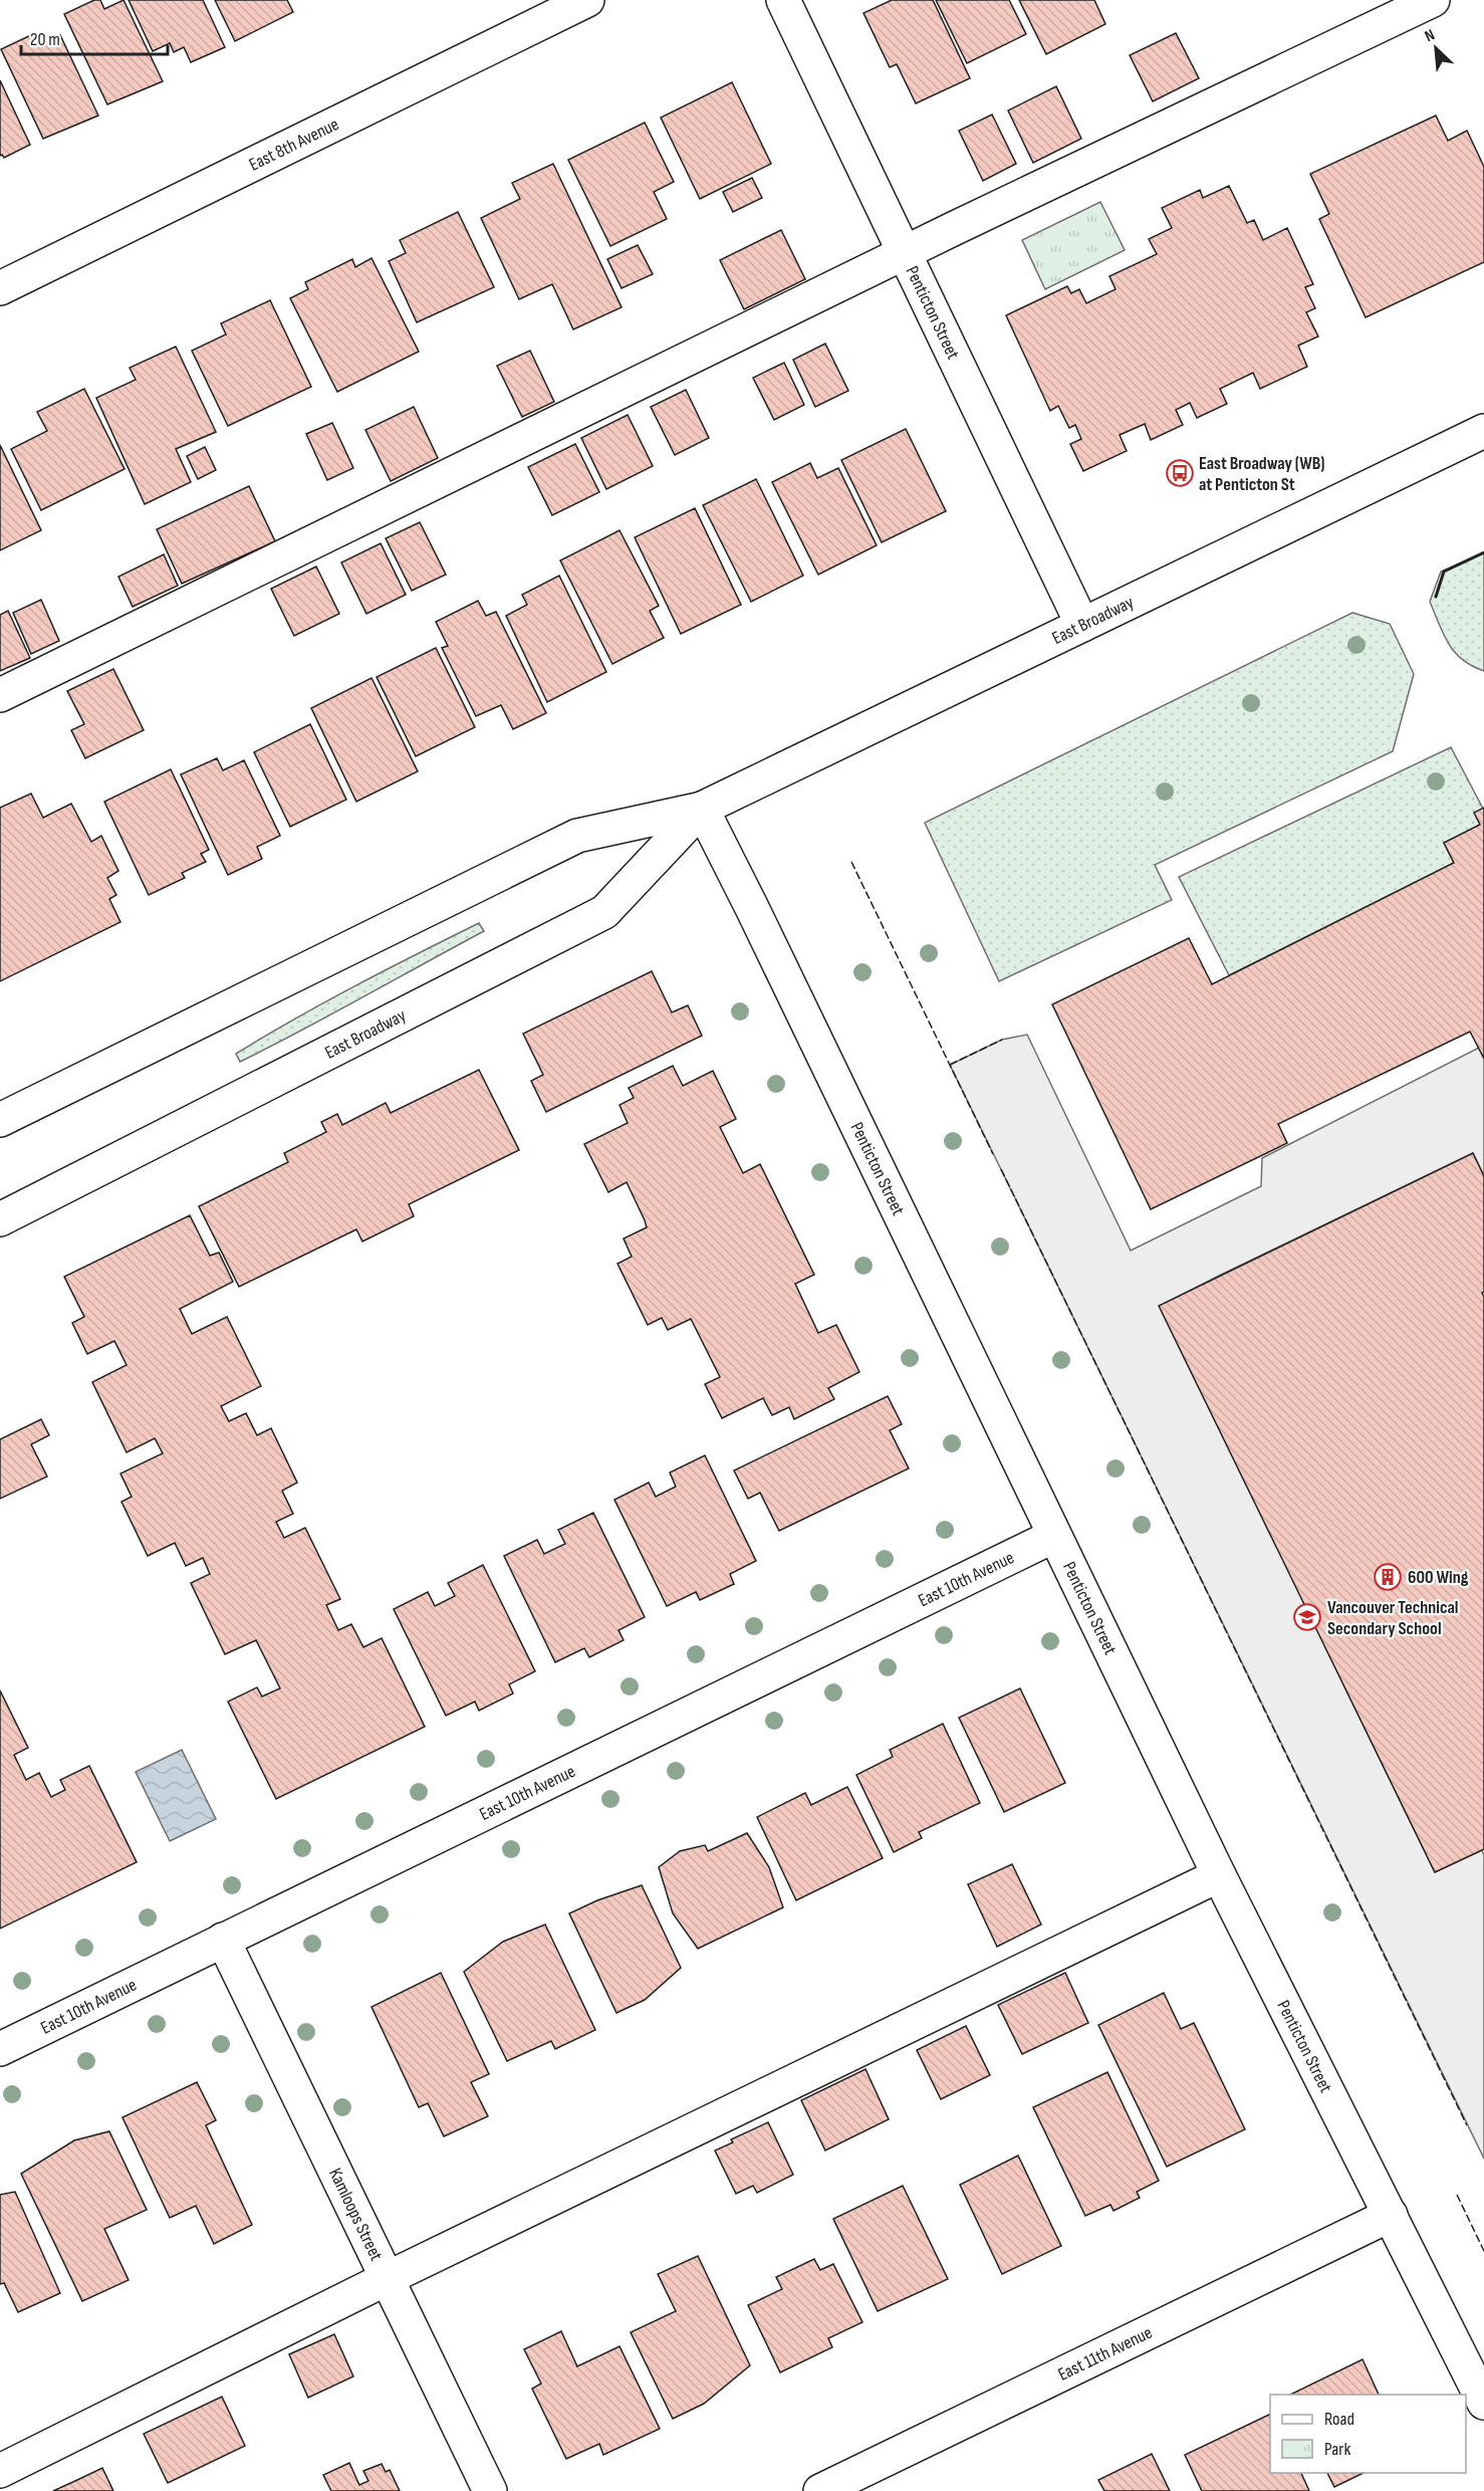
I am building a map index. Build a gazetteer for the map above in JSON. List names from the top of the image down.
{
  "streets": {
    "street": [
      "East 8th Avenue",
      "Penticton Street",
      "East Broadway",
      "East 10th Avenue",
      "Kamloops Street",
      "East 11th Avenue"
    ]
  },
  "crossings": [
    ["Penticton Street", "East Broadway"],
    ["Penticton Street", "East 10th Avenue"],
    ["Penticton Street", "East 11th Avenue"],
    ["East 10th Avenue", "Kamloops Street"]
  ],
  "places": {
    "bus stop": ["East Broadway (WB) at Penticton St"],
    "building": ["600 Wing"],
    "school or university": ["Vancouver Technical Secondary School"]
  },
  "legend": ["Road", "Park"],
  "scale_bar": "20 m",
  "north": "top left"
}
